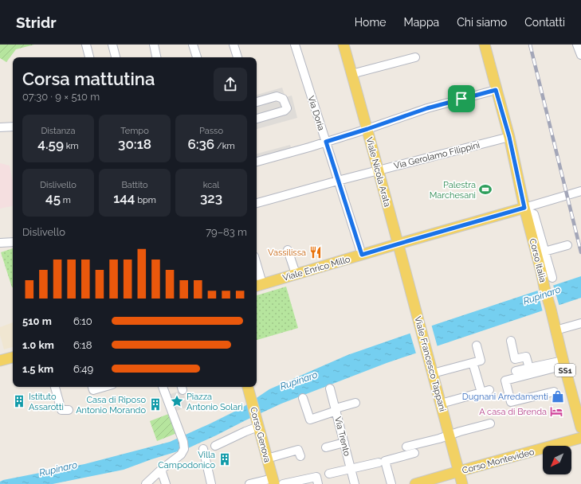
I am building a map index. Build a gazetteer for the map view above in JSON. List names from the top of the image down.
{
  "streets": {
    "main road": [
      "Viale Nicola Arata",
      "Corso Italia",
      "Viale Enrico Millo",
      "Viale Francesco Tappani",
      "SS1",
      "Corso Genova",
      "Corso Montevideo"
    ],
    "street": ["Via Doria", "Via Gerolamo Filippini", "Via Trento"]
  },
  "crossings": [
    ["Via Doria", "Via Gerolamo Filippini"],
    ["Via Doria", "Viale Enrico Millo"],
    ["Via Gerolamo Filippini", "Viale Nicola Arata"],
    ["Via Gerolamo Filippini", "SS1"],
    ["Viale Nicola Arata", "Viale Enrico Millo"],
    ["Viale Nicola Arata", "Viale Francesco Tappani"],
    ["Corso Italia", "Viale Enrico Millo"],
    ["Corso Italia", "SS1"],
    ["Viale Enrico Millo", "Viale Francesco Tappani"],
    ["Viale Enrico Millo", "SS1"],
    ["Viale Francesco Tappani", "Corso Montevideo"]
  ],
  "water": ["Rupinaro"],
  "places": {
    "sports": ["Palestra Marchesani"],
    "restaurant": ["Vassilissa"],
    "shop": ["Dugnani Arredamenti"],
    "building": ["Istituto Assarotti", "Casa di Riposo Antonio Morando", "Villa Campodonico"],
    "place": ["Piazza Antonio Solari"],
    "hotel": ["A casa di Brenda"]
  },
  "north": "bottom left",
  "page": {
    "header": "Stridr",
    "nav": [
      "Home",
      "Mappa",
      "Chi siamo",
      "Contatti"
    ],
    "heading": ["Corsa mattutina", "07:30 · 9 × 510 m"],
    "stats": [
      ["Distanza", "4.59 km"],
      ["Tempo", "30:18"],
      ["Passo", "6:36 /km"],
      ["Dislivello", "45 m"],
      ["Battito", "144 bpm"],
      ["kcal", "323"]
    ],
    "chart": ["Dislivello", "79–83 m"],
    "list": [
      {
        "name": "510 m",
        "note": "6:10"
      },
      {
        "name": "1.0 km",
        "note": "6:18"
      },
      {
        "name": "1.5 km",
        "note": "6:49"
      }
    ]
  }
}
